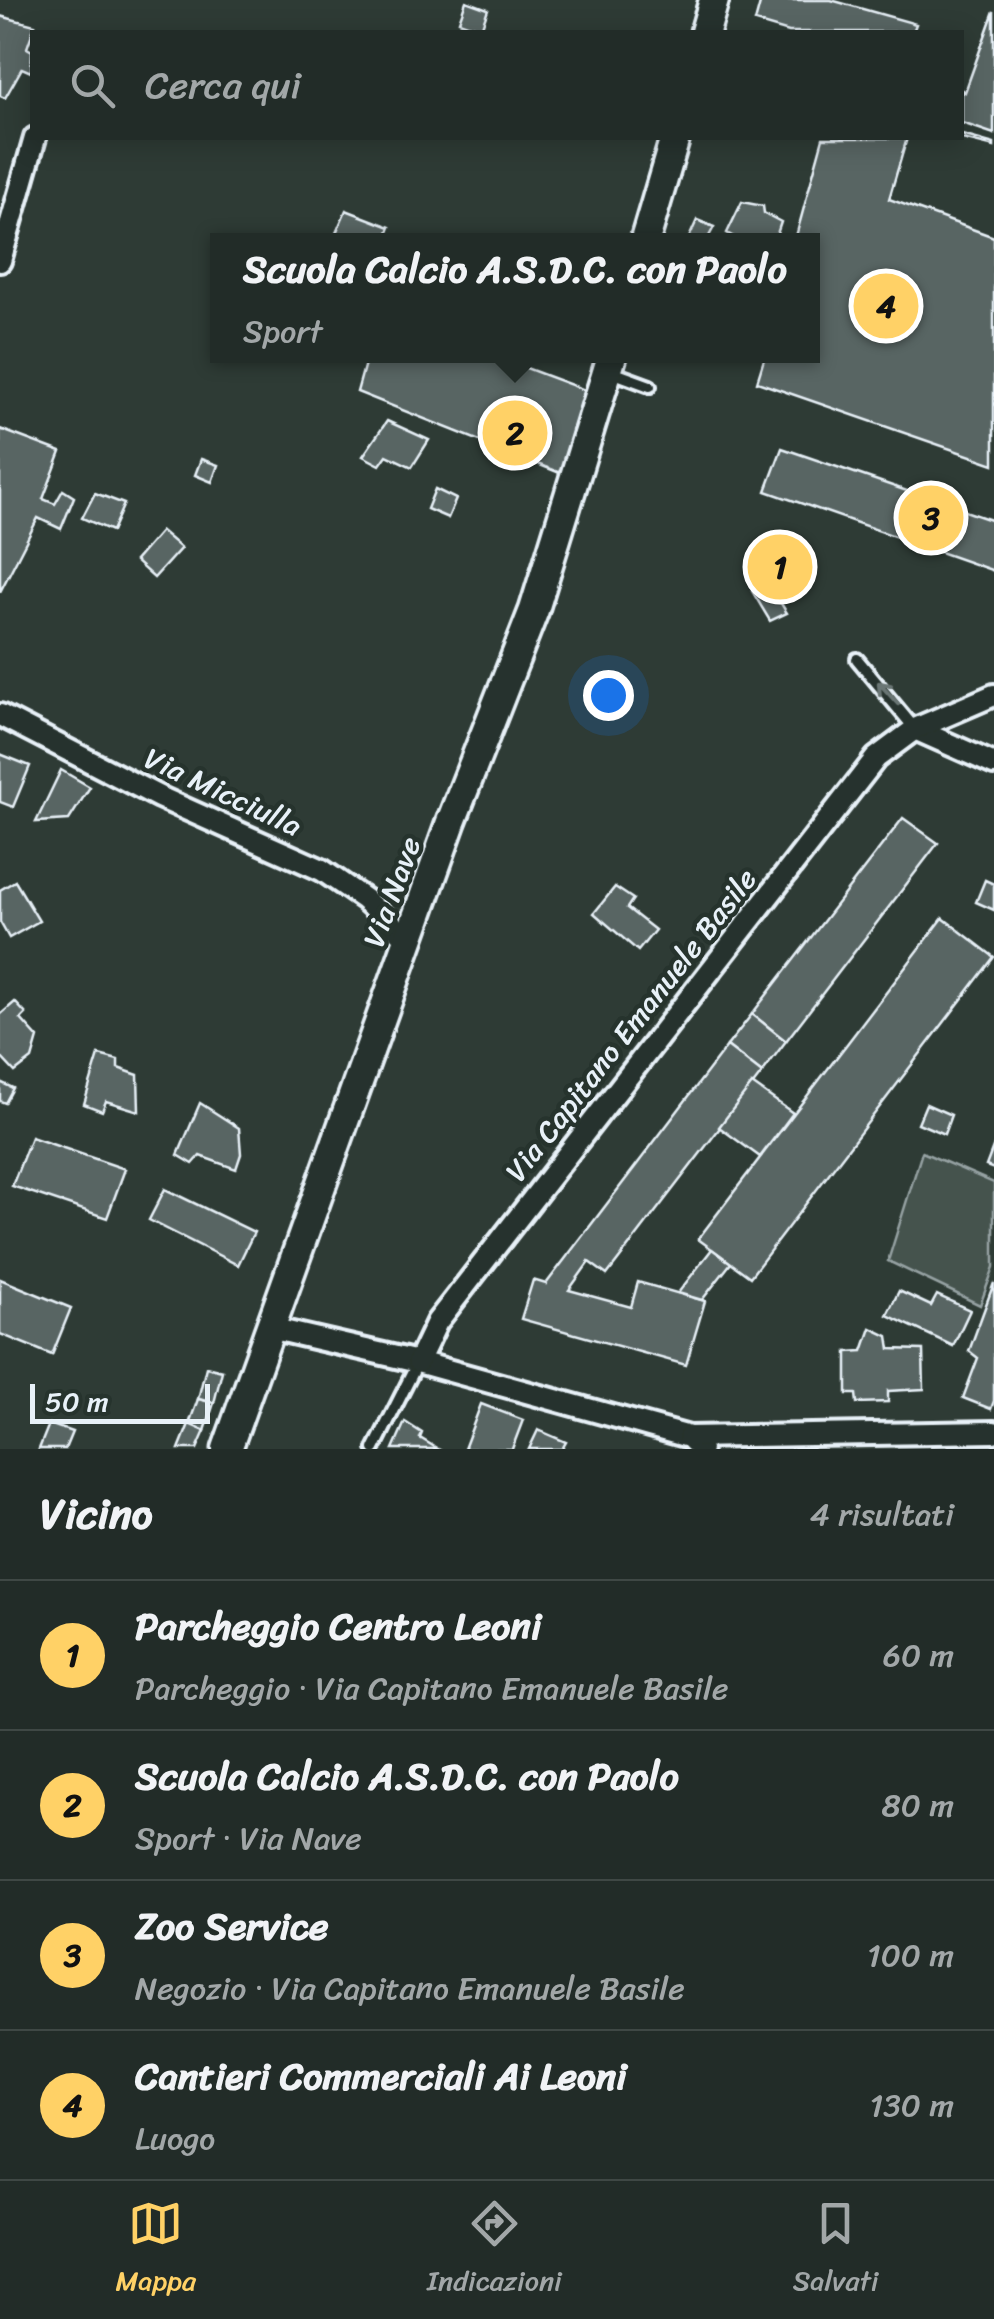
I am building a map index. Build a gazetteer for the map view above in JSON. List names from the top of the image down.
{
  "streets": {
    "street": ["Via Micciulla", "Via Nave", "Via Capitano Emanuele Basile"]
  },
  "crossings": [
    ["Via Micciulla", "Via Nave"]
  ],
  "scale_bar": "50 m",
  "page": {
    "search": "Cerca qui",
    "popup": ["Scuola Calcio A.S.D.C. con Paolo", "Sport"],
    "pins": [
      "4",
      "2",
      "3",
      "1"
    ],
    "scale": "50 m",
    "heading": ["Vicino", "4 risultati"],
    "list": [
      {
        "mark": "1",
        "name": "Parcheggio Centro Leoni",
        "note": "Parcheggio · Via Capitano Emanuele Basile",
        "value": "60 m"
      },
      {
        "mark": "2",
        "name": "Scuola Calcio A.S.D.C. con Paolo",
        "note": "Sport · Via Nave",
        "value": "80 m"
      },
      {
        "mark": "3",
        "name": "Zoo Service",
        "note": "Negozio · Via Capitano Emanuele Basile",
        "value": "100 m"
      },
      {
        "mark": "4",
        "name": "Cantieri Commerciali Ai Leoni",
        "note": "Luogo",
        "value": "130 m"
      }
    ],
    "nav": ["Mappa", "Indicazioni", "Salvati"]
  }
}
